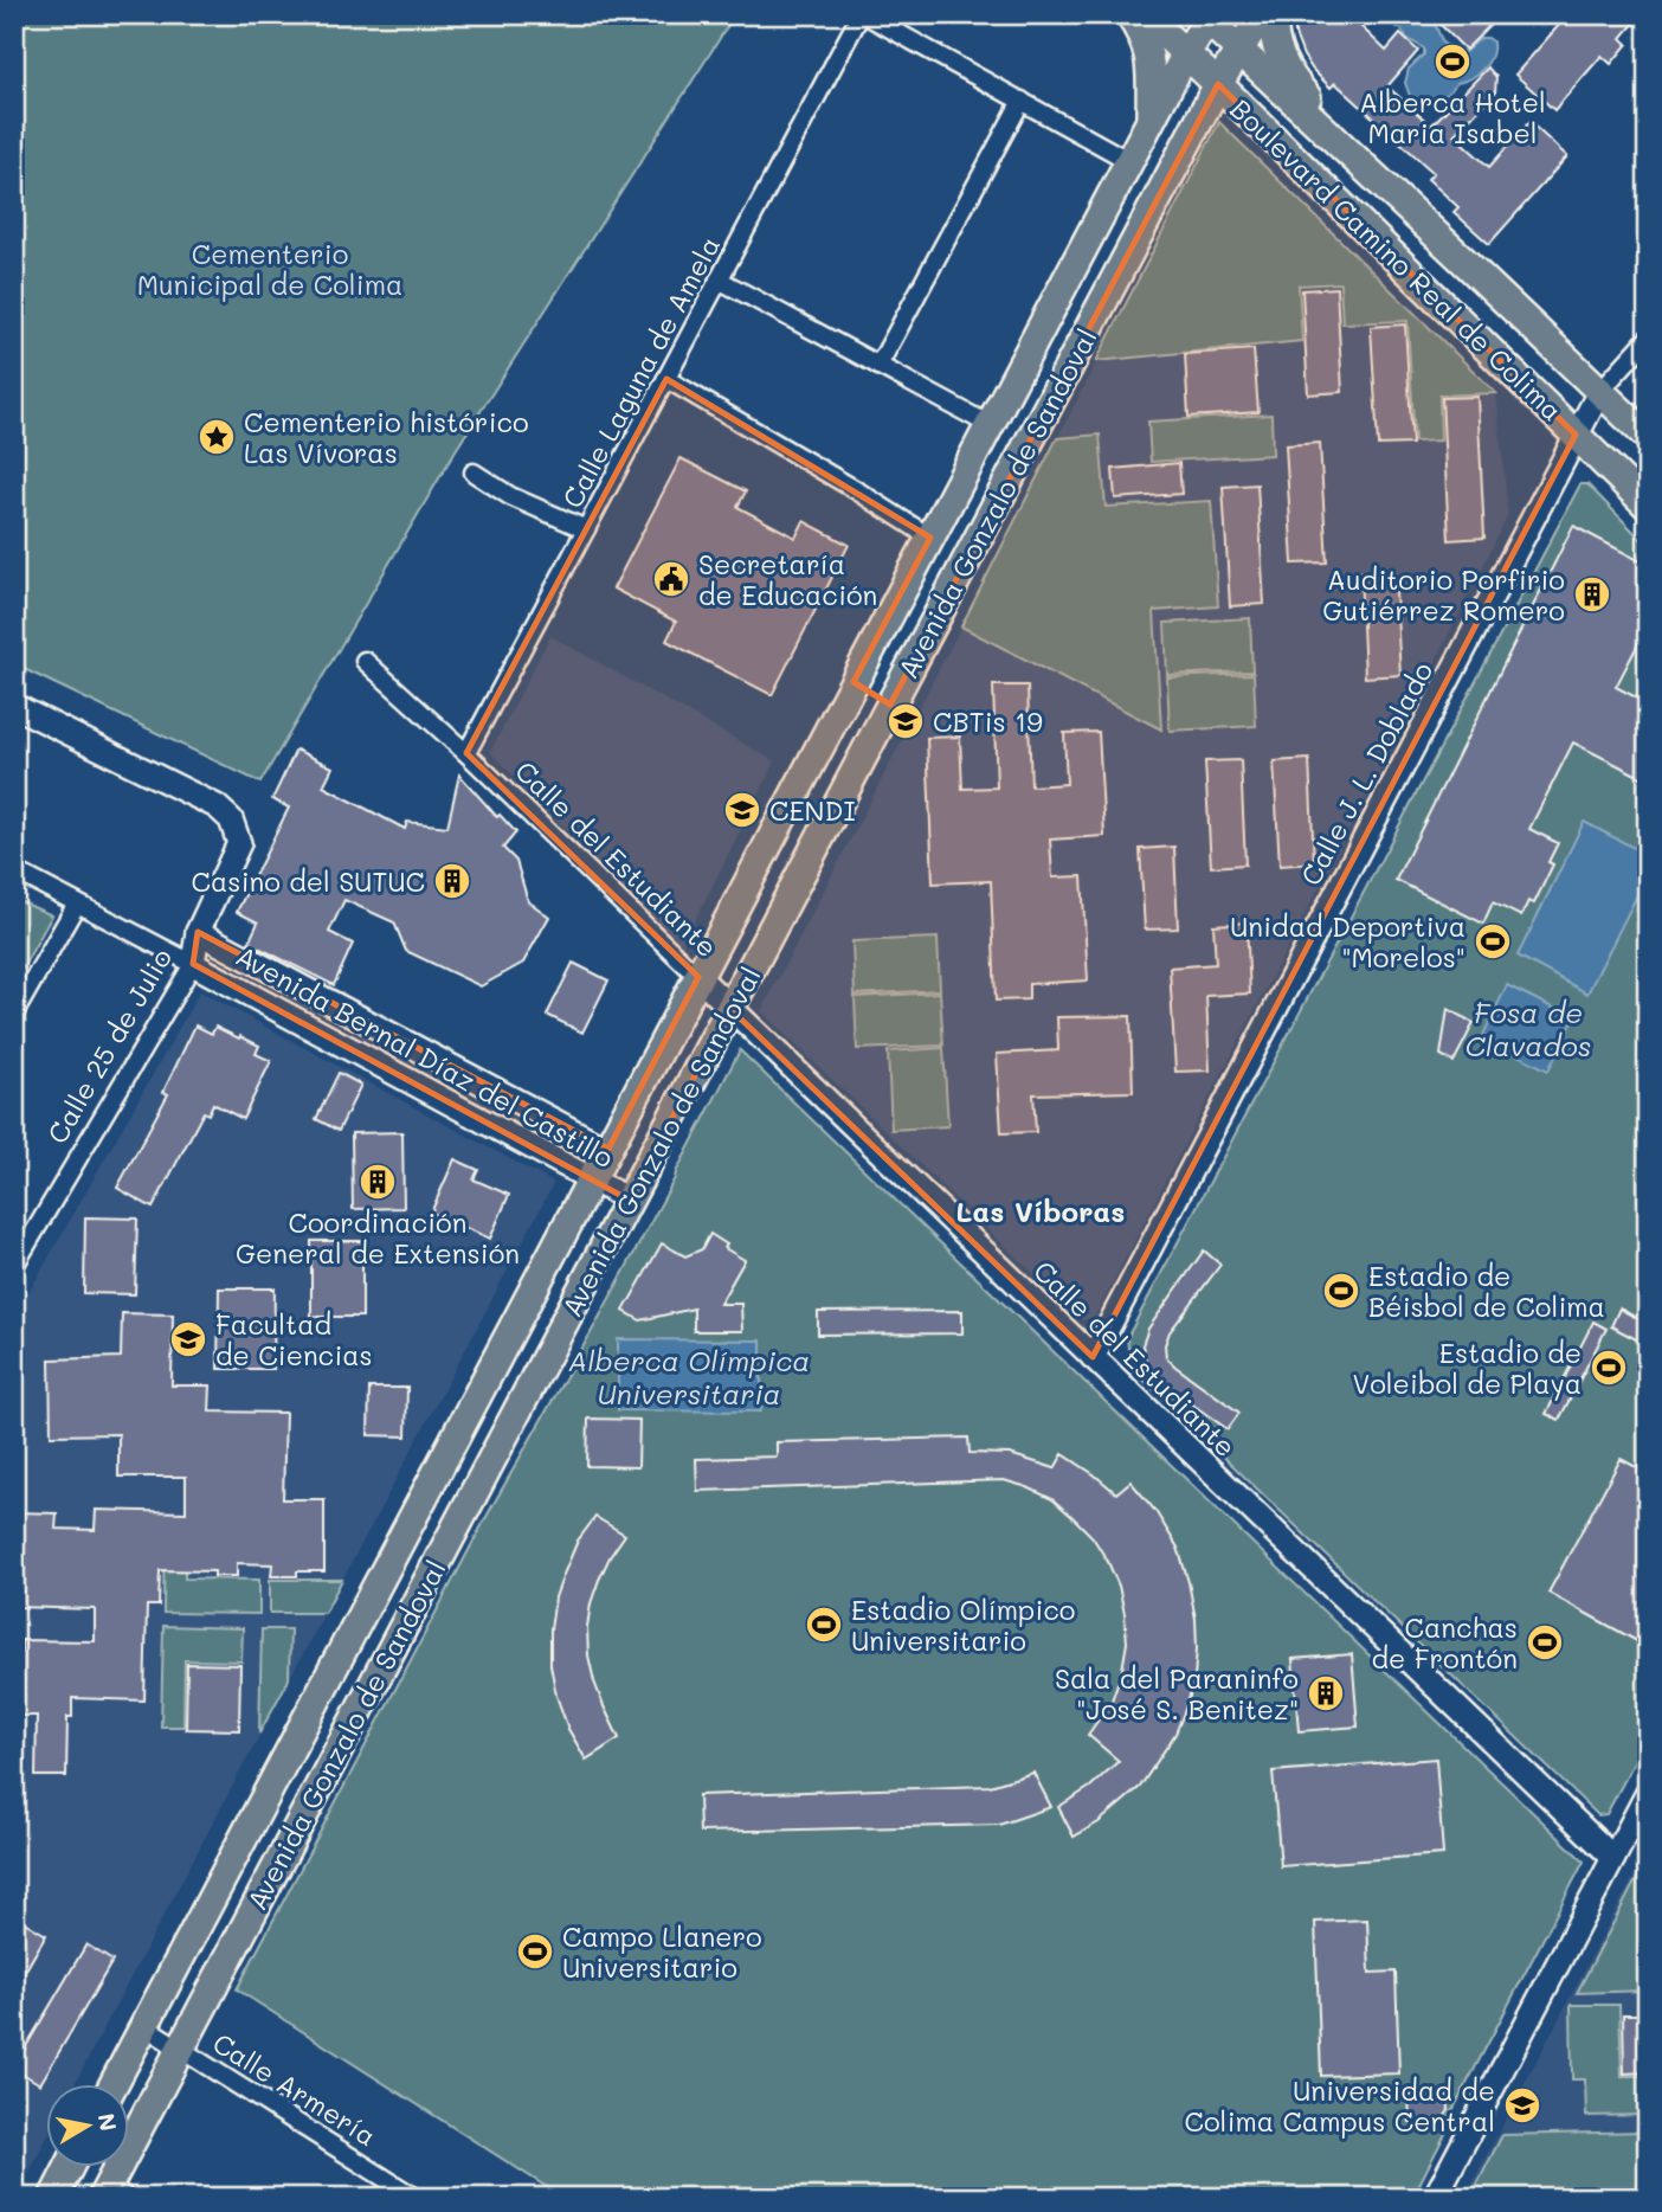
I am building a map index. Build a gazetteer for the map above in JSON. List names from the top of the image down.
{
  "streets": {
    "main road": ["Boulevard Camino Real de Colima", "Avenida Gonzalo de Sandoval"],
    "street": [
      "Calle Laguna de Amela",
      "Calle J. L. Doblado",
      "Calle del Estudiante",
      "Calle 25 de Julio",
      "Avenida Bernal Díaz del Castillo",
      "Calle Armería"
    ]
  },
  "crossings": [
    ["Boulevard Camino Real de Colima", "Avenida Gonzalo de Sandoval"],
    ["Boulevard Camino Real de Colima", "Calle J. L. Doblado"],
    ["Calle Laguna de Amela", "Calle del Estudiante"],
    ["Avenida Gonzalo de Sandoval", "Calle del Estudiante"],
    ["Avenida Gonzalo de Sandoval", "Avenida Bernal Díaz del Castillo"],
    ["Avenida Gonzalo de Sandoval", "Calle Armería"],
    ["Calle J. L. Doblado", "Calle del Estudiante"],
    ["Calle 25 de Julio", "Avenida Bernal Díaz del Castillo"]
  ],
  "districts": ["Las Víboras"],
  "water": ["Fosa de Clavados", "Alberca Olímpica Universitaria"],
  "parks": ["Cementerio Municipal de Colima"],
  "places": {
    "sports": [
      "Alberca Hotel Maria Isabel",
      "Unidad Deportiva \"Morelos\"",
      "Estadio de Béisbol de Colima",
      "Estadio de Voleibol de Playa",
      "Estadio Olímpico Universitario",
      "Canchas de Frontón",
      "Campo Llanero Universitario"
    ],
    "place": ["Cementerio histórico Las Vívoras"],
    "public building": ["Secretaría de Educación"],
    "building": [
      "Auditorio Porfirio Gutiérrez Romero",
      "Casino del SUTUC",
      "Coordinación General de Extensión",
      "Sala del Paraninfo \"José S. Benitez\""
    ],
    "school or university": [
      "CBTis 19",
      "CENDI",
      "Facultad de Ciencias",
      "Universidad de Colima Campus Central"
    ]
  },
  "north": "right"
}
